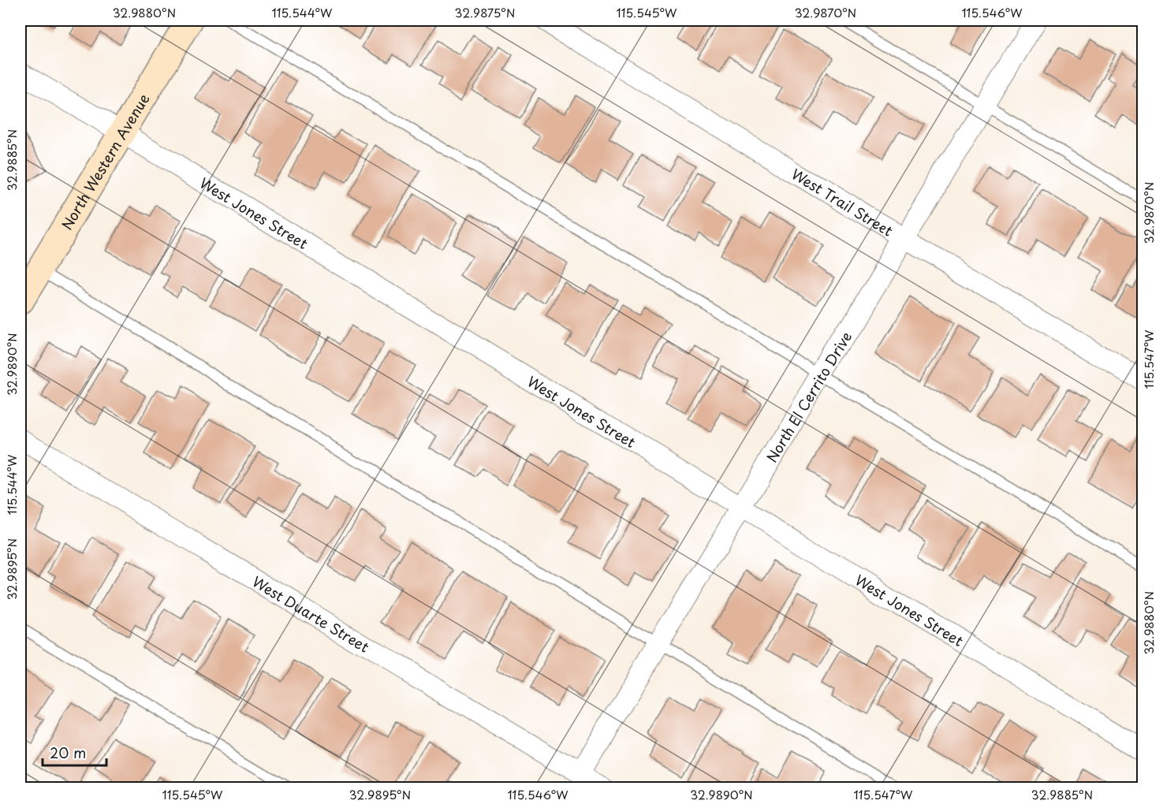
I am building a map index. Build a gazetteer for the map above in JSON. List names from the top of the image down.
{
  "streets": {
    "main road": ["North Western Avenue"],
    "street": [
      "West Trail Street",
      "West Jones Street",
      "North El Cerrito Drive",
      "West Duarte Street"
    ]
  },
  "crossings": [
    ["North Western Avenue", "West Jones Street"],
    ["West Trail Street", "North El Cerrito Drive"],
    ["West Jones Street", "North El Cerrito Drive"],
    ["North El Cerrito Drive", "West Duarte Street"]
  ],
  "scale_bar": "20 m",
  "coordinates": [
    "32.9880°N",
    "115.544°W",
    "32.9875°N",
    "115.545°W",
    "32.9870°N",
    "115.546°W",
    "32.9885°N",
    "115.547°W",
    "32.9890°N",
    "32.9895°N"
  ]
}
